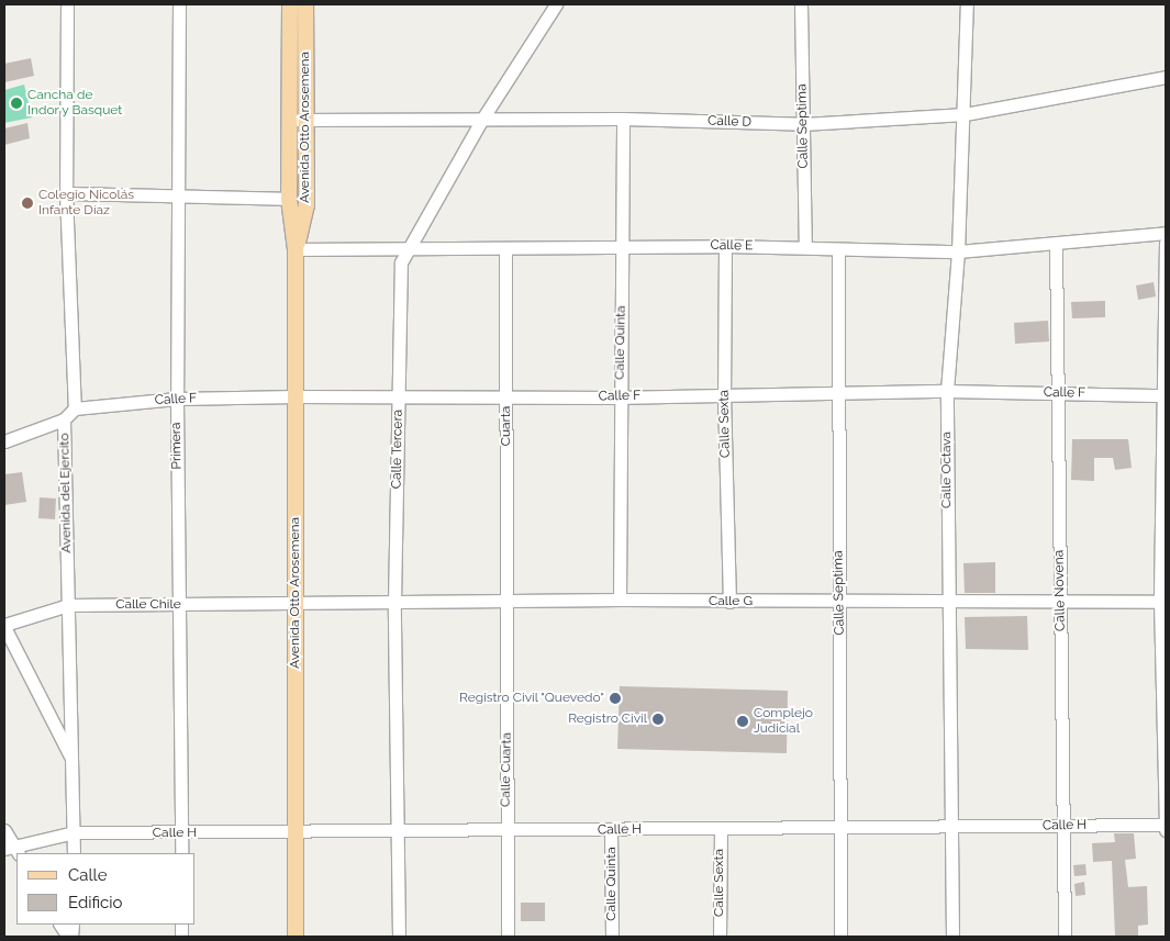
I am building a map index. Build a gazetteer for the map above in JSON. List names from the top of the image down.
{
  "streets": {
    "main road": ["Avenida Otto Arosemena"],
    "street": [
      "Calle D",
      "Calle Septima",
      "Calle E",
      "Calle Quinta",
      "Calle F",
      "Calle Sexta",
      "Cuarta",
      "Primera",
      "Calle Tercera",
      "Calle Octava",
      "Avenida del Ejercito",
      "Calle Novena",
      "Calle G",
      "Calle Chile",
      "Calle Cuarta",
      "Calle H"
    ]
  },
  "crossings": [
    ["Calle D", "Calle Septima"],
    ["Calle D", "Avenida Otto Arosemena"],
    ["Calle D", "Calle Quinta"],
    ["Calle D", "Calle Tercera"],
    ["Calle D", "Calle Octava"],
    ["Calle Septima", "Calle E"],
    ["Calle Septima", "Calle F"],
    ["Calle Septima", "Calle G"],
    ["Calle Septima", "Calle H"],
    ["Avenida Otto Arosemena", "Calle E"],
    ["Avenida Otto Arosemena", "Calle F"],
    ["Avenida Otto Arosemena", "Calle G"],
    ["Avenida Otto Arosemena", "Calle Chile"],
    ["Avenida Otto Arosemena", "Calle H"],
    ["Calle E", "Calle Quinta"],
    ["Calle E", "Calle Sexta"],
    ["Calle E", "Cuarta"],
    ["Calle E", "Calle Tercera"],
    ["Calle E", "Calle Octava"],
    ["Calle E", "Calle Novena"],
    ["Calle Quinta", "Calle F"],
    ["Calle Quinta", "Calle G"],
    ["Calle Quinta", "Calle H"],
    ["Calle F", "Calle Sexta"],
    ["Calle F", "Cuarta"],
    ["Calle F", "Primera"],
    ["Calle F", "Calle Tercera"],
    ["Calle F", "Calle Octava"],
    ["Calle F", "Avenida del Ejercito"],
    ["Calle F", "Calle Novena"],
    ["Calle Sexta", "Calle G"],
    ["Calle Sexta", "Calle H"],
    ["Cuarta", "Calle G"],
    ["Cuarta", "Calle Cuarta"],
    ["Primera", "Calle Chile"],
    ["Primera", "Calle H"],
    ["Calle Tercera", "Calle G"],
    ["Calle Tercera", "Calle H"],
    ["Calle Octava", "Calle G"],
    ["Calle Octava", "Calle H"],
    ["Avenida del Ejercito", "Calle Chile"],
    ["Avenida del Ejercito", "Calle H"],
    ["Calle Novena", "Calle G"],
    ["Calle Novena", "Calle H"],
    ["Calle G", "Calle Chile"],
    ["Calle G", "Calle Cuarta"],
    ["Calle Cuarta", "Calle H"]
  ],
  "places": [
    "Cancha de Indor y Basquet",
    "Colegio Nicolás Infante Díaz",
    "Registro Civil \"Quevedo\"",
    "Registro Civil",
    "Complejo Judicial"
  ],
  "legend": ["Calle", "Edificio"]
}
